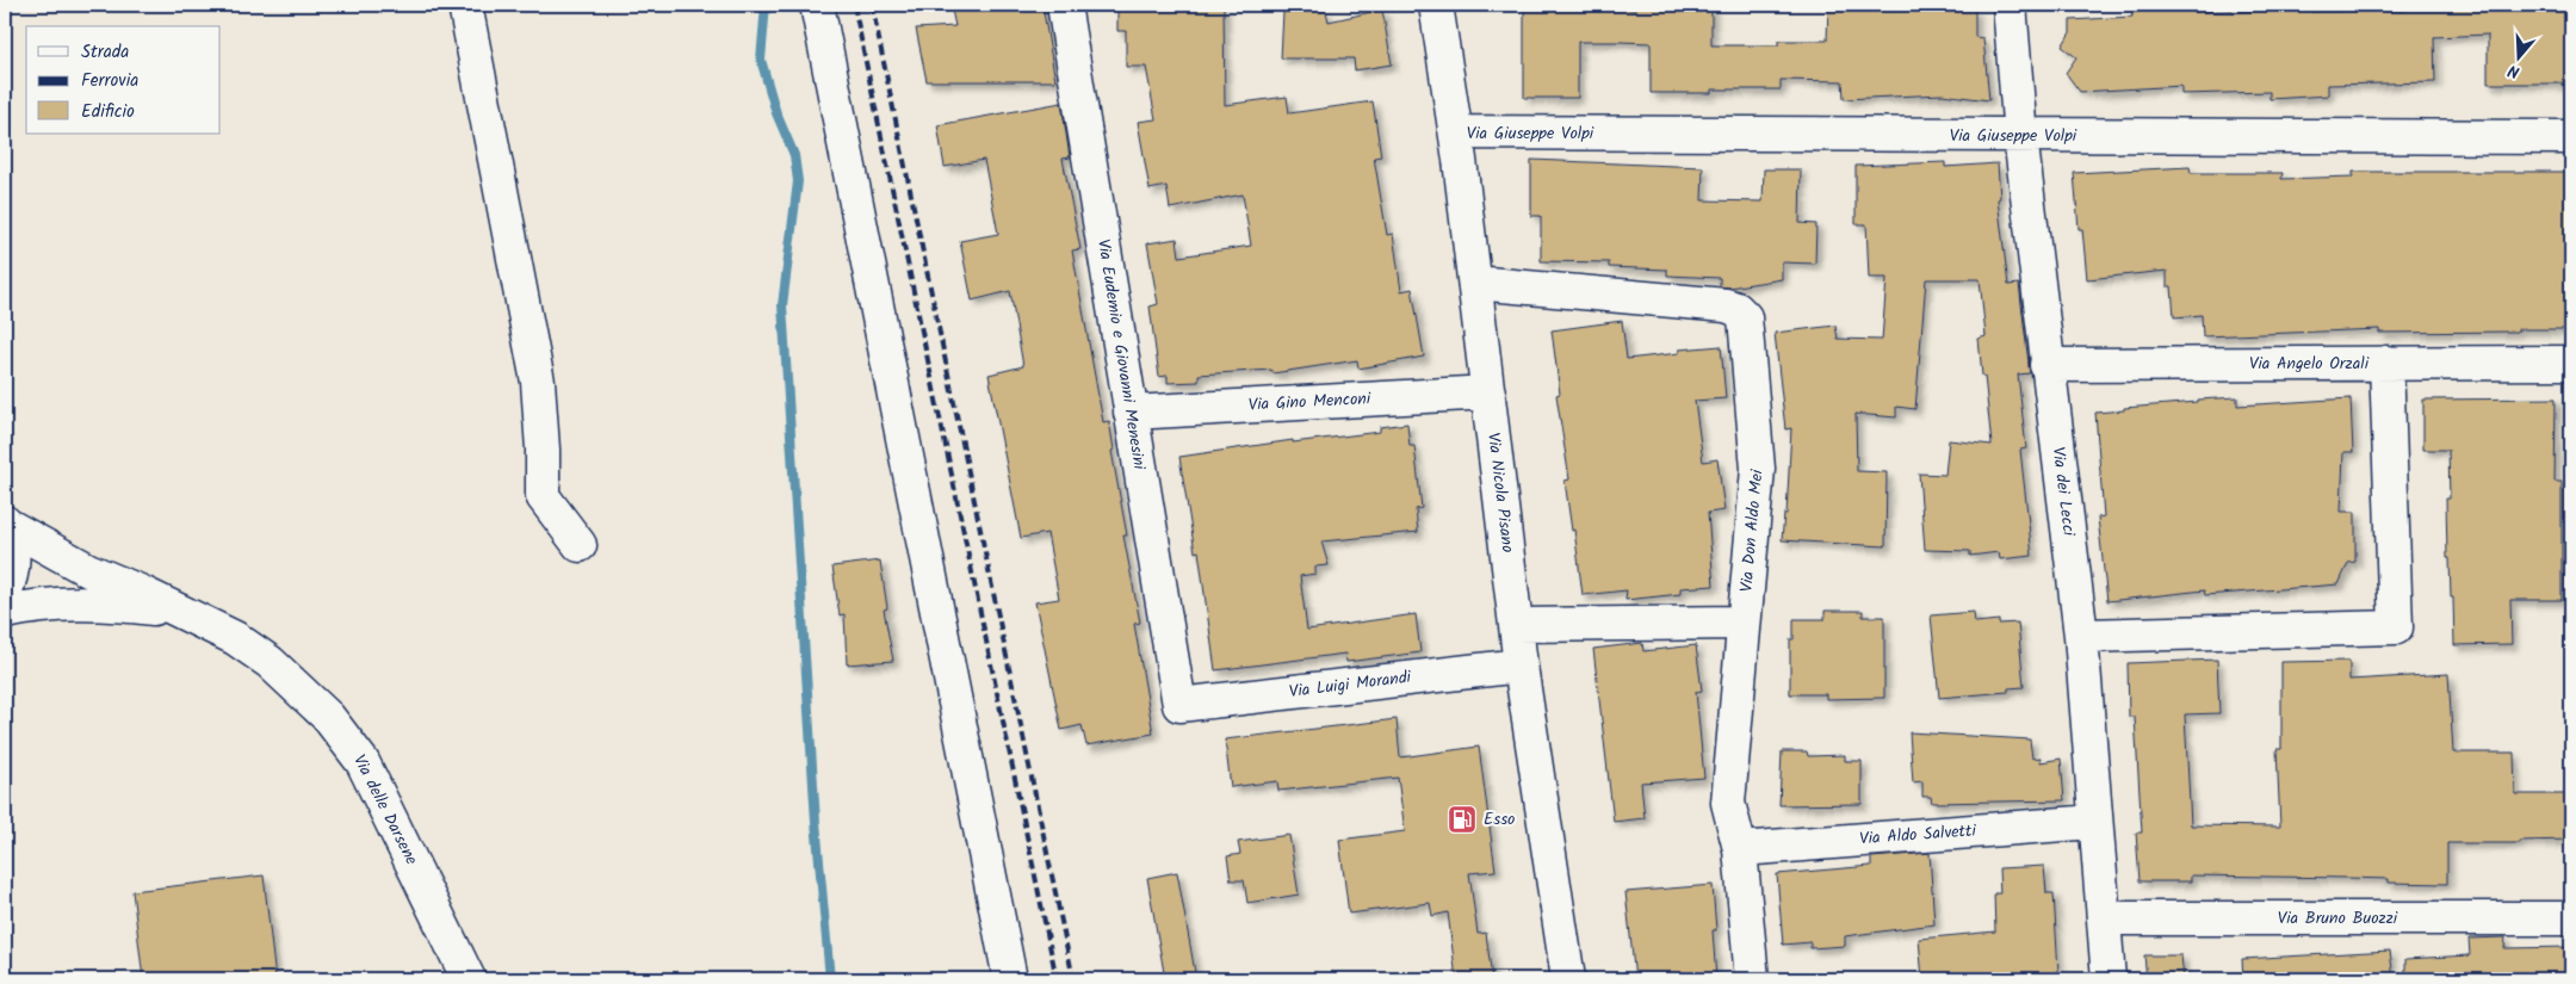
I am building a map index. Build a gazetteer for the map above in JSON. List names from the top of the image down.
{
  "streets": {
    "street": [
      "Via Giuseppe Volpi",
      "Via Eudemio e Giovanni Menesini",
      "Via Angelo Orzali",
      "Via Gino Menconi",
      "Via dei Lecci",
      "Via Nicola Pisano",
      "Via Don Aldo Mei",
      "Via Luigi Morandi",
      "Via delle Darsene",
      "Via Aldo Salvetti",
      "Via Bruno Buozzi"
    ]
  },
  "crossings": [
    ["Via Giuseppe Volpi", "Via dei Lecci"],
    ["Via Giuseppe Volpi", "Via Nicola Pisano"],
    ["Via Eudemio e Giovanni Menesini", "Via Gino Menconi"],
    ["Via Eudemio e Giovanni Menesini", "Via Luigi Morandi"],
    ["Via Angelo Orzali", "Via dei Lecci"],
    ["Via Gino Menconi", "Via Nicola Pisano"],
    ["Via dei Lecci", "Via Aldo Salvetti"],
    ["Via dei Lecci", "Via Bruno Buozzi"],
    ["Via Nicola Pisano", "Via Don Aldo Mei"],
    ["Via Nicola Pisano", "Via Luigi Morandi"],
    ["Via Don Aldo Mei", "Via Aldo Salvetti"]
  ],
  "places": {
    "fuel station": ["Esso"]
  },
  "legend": ["Strada", "Ferrovia", "Edificio"],
  "north": "bottom"
}
